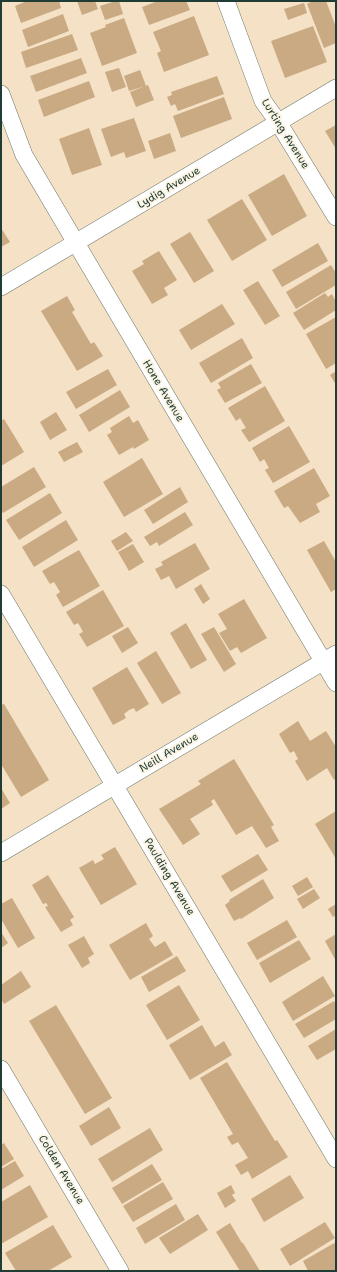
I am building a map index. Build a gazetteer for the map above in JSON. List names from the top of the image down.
{
  "streets": {
    "street": [
      "Lurting Avenue",
      "Lydig Avenue",
      "Hone Avenue",
      "Neill Avenue",
      "Paulding Avenue",
      "Colden Avenue"
    ]
  },
  "crossings": [
    ["Lurting Avenue", "Lydig Avenue"],
    ["Lydig Avenue", "Hone Avenue"],
    ["Hone Avenue", "Neill Avenue"],
    ["Neill Avenue", "Paulding Avenue"]
  ]
}
